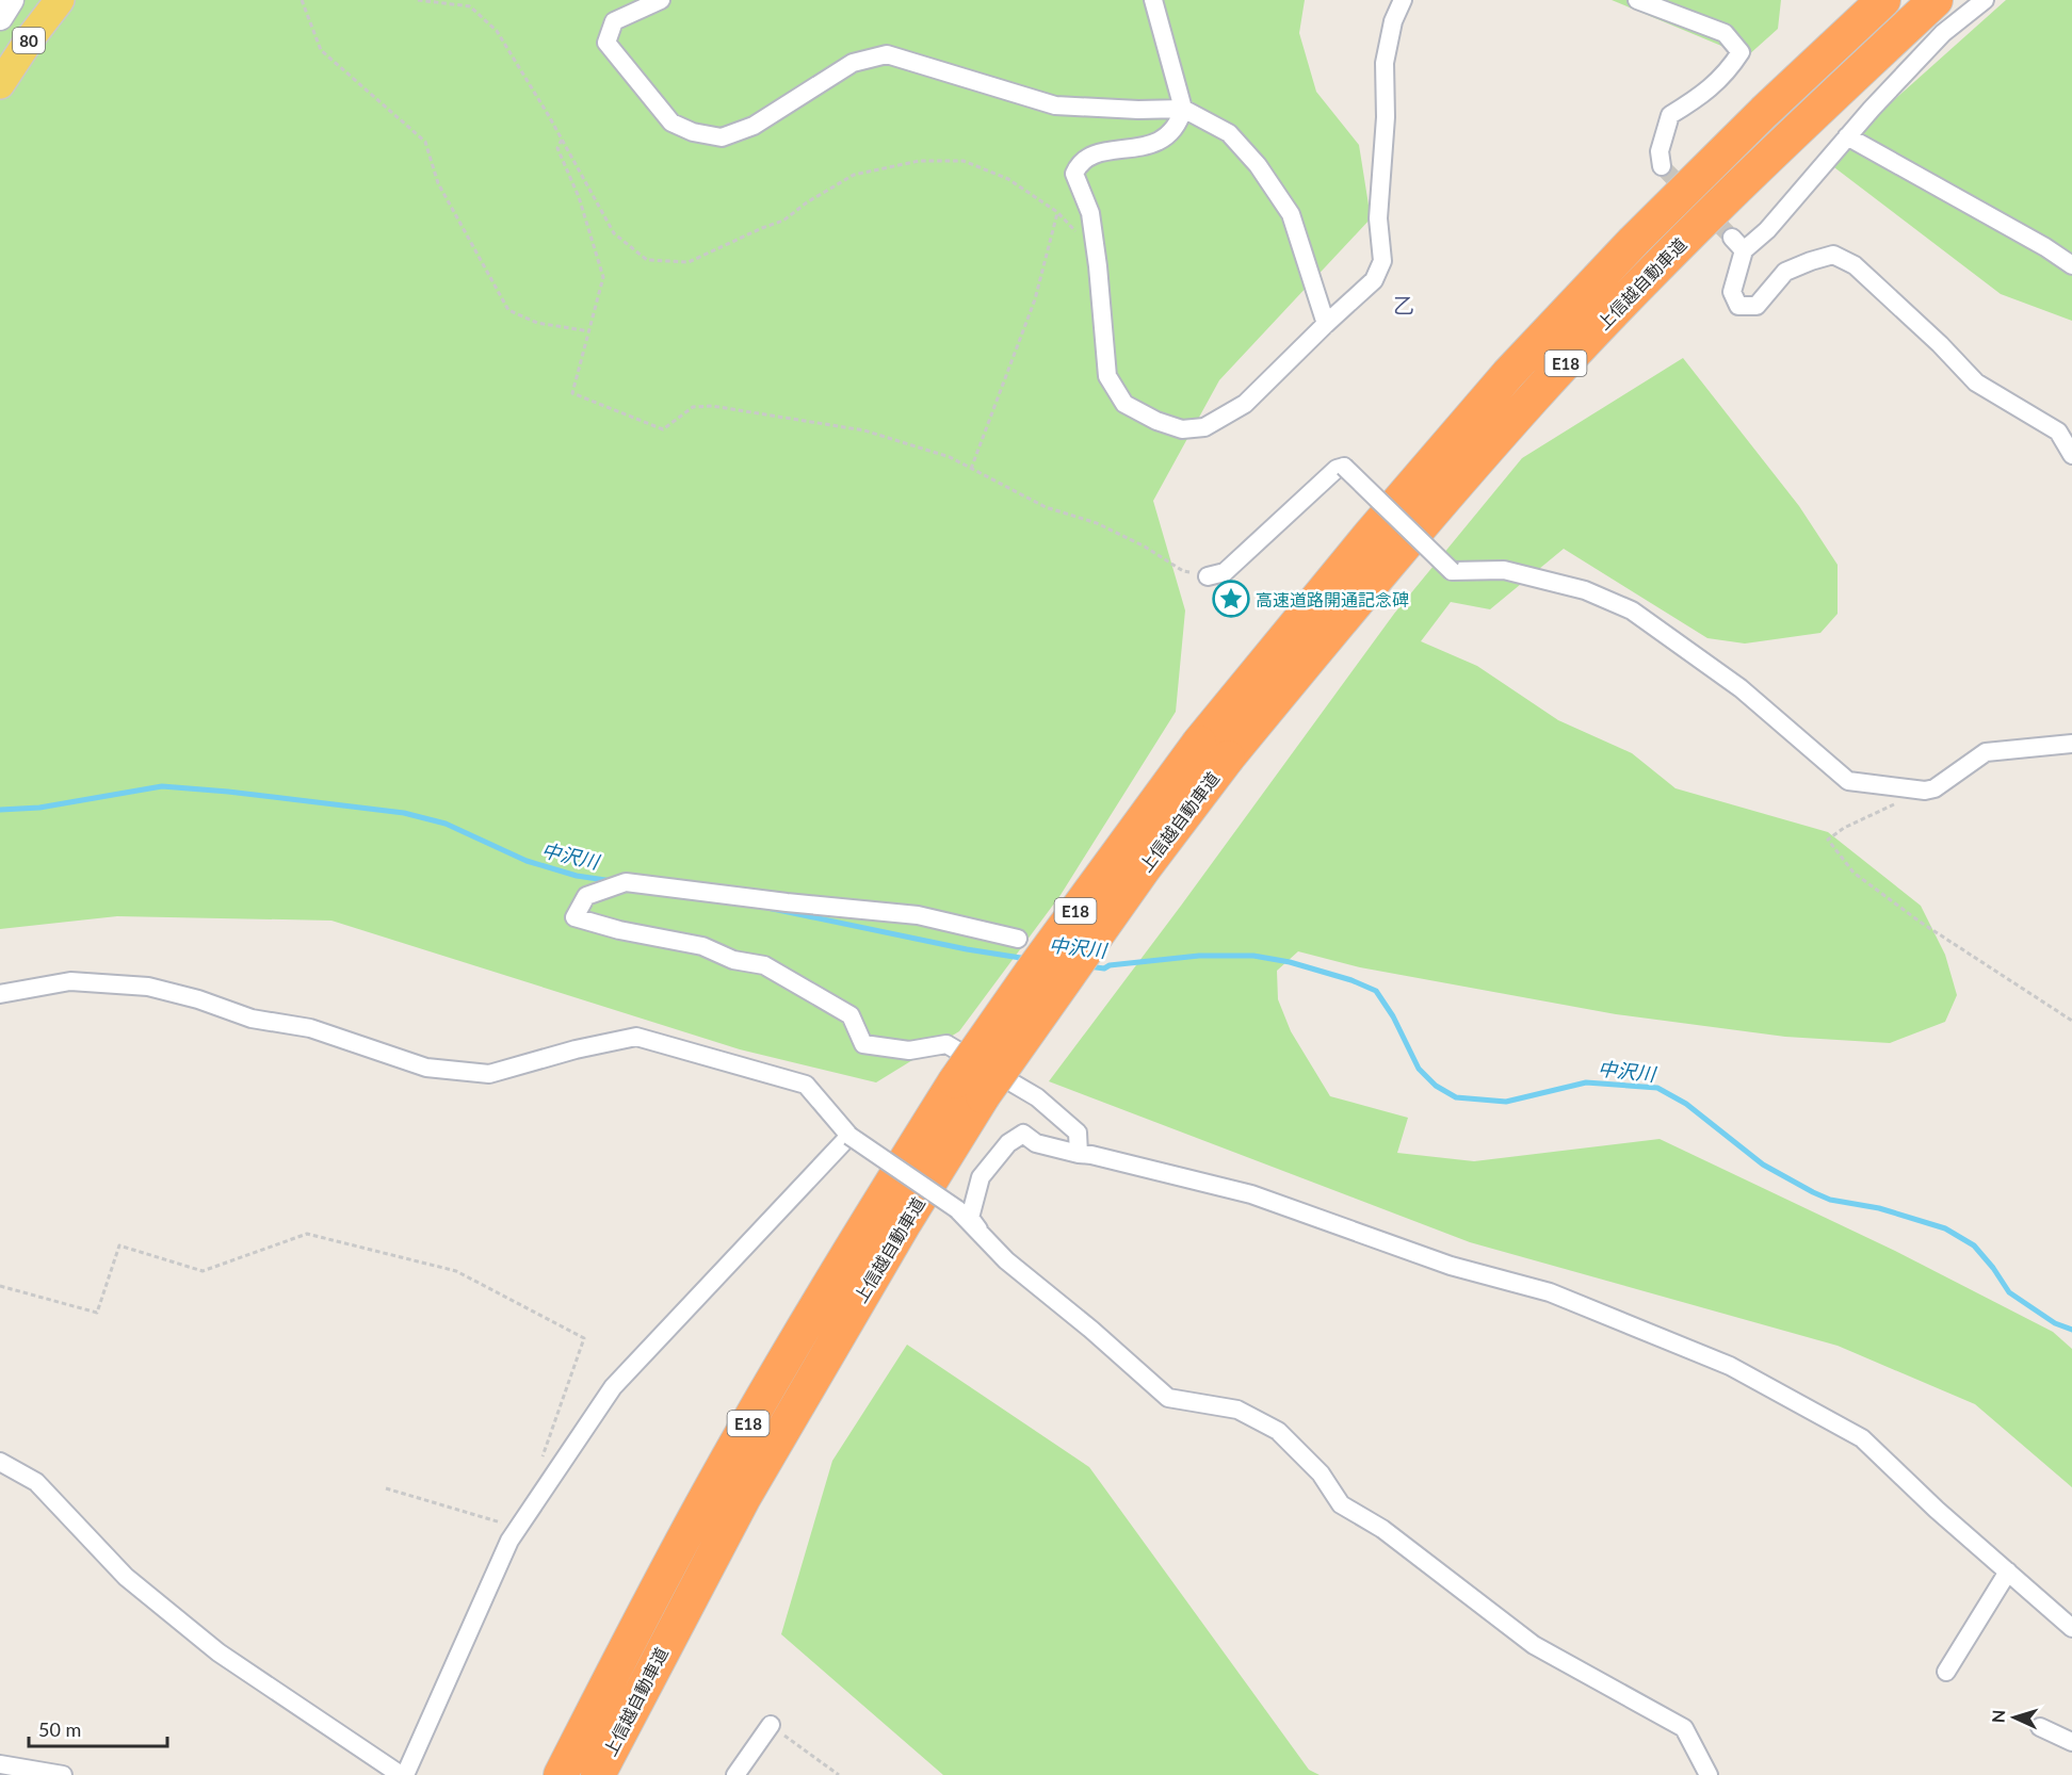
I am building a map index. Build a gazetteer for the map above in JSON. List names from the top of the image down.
{
  "streets": {
    "highway": ["上信越自動車道", "E18"],
    "main road": ["80"]
  },
  "districts": ["乙"],
  "water": ["中沢川"],
  "places": {
    "place": ["高速道路開通記念碑"]
  },
  "scale_bar": "50 m",
  "north": "left"
}
